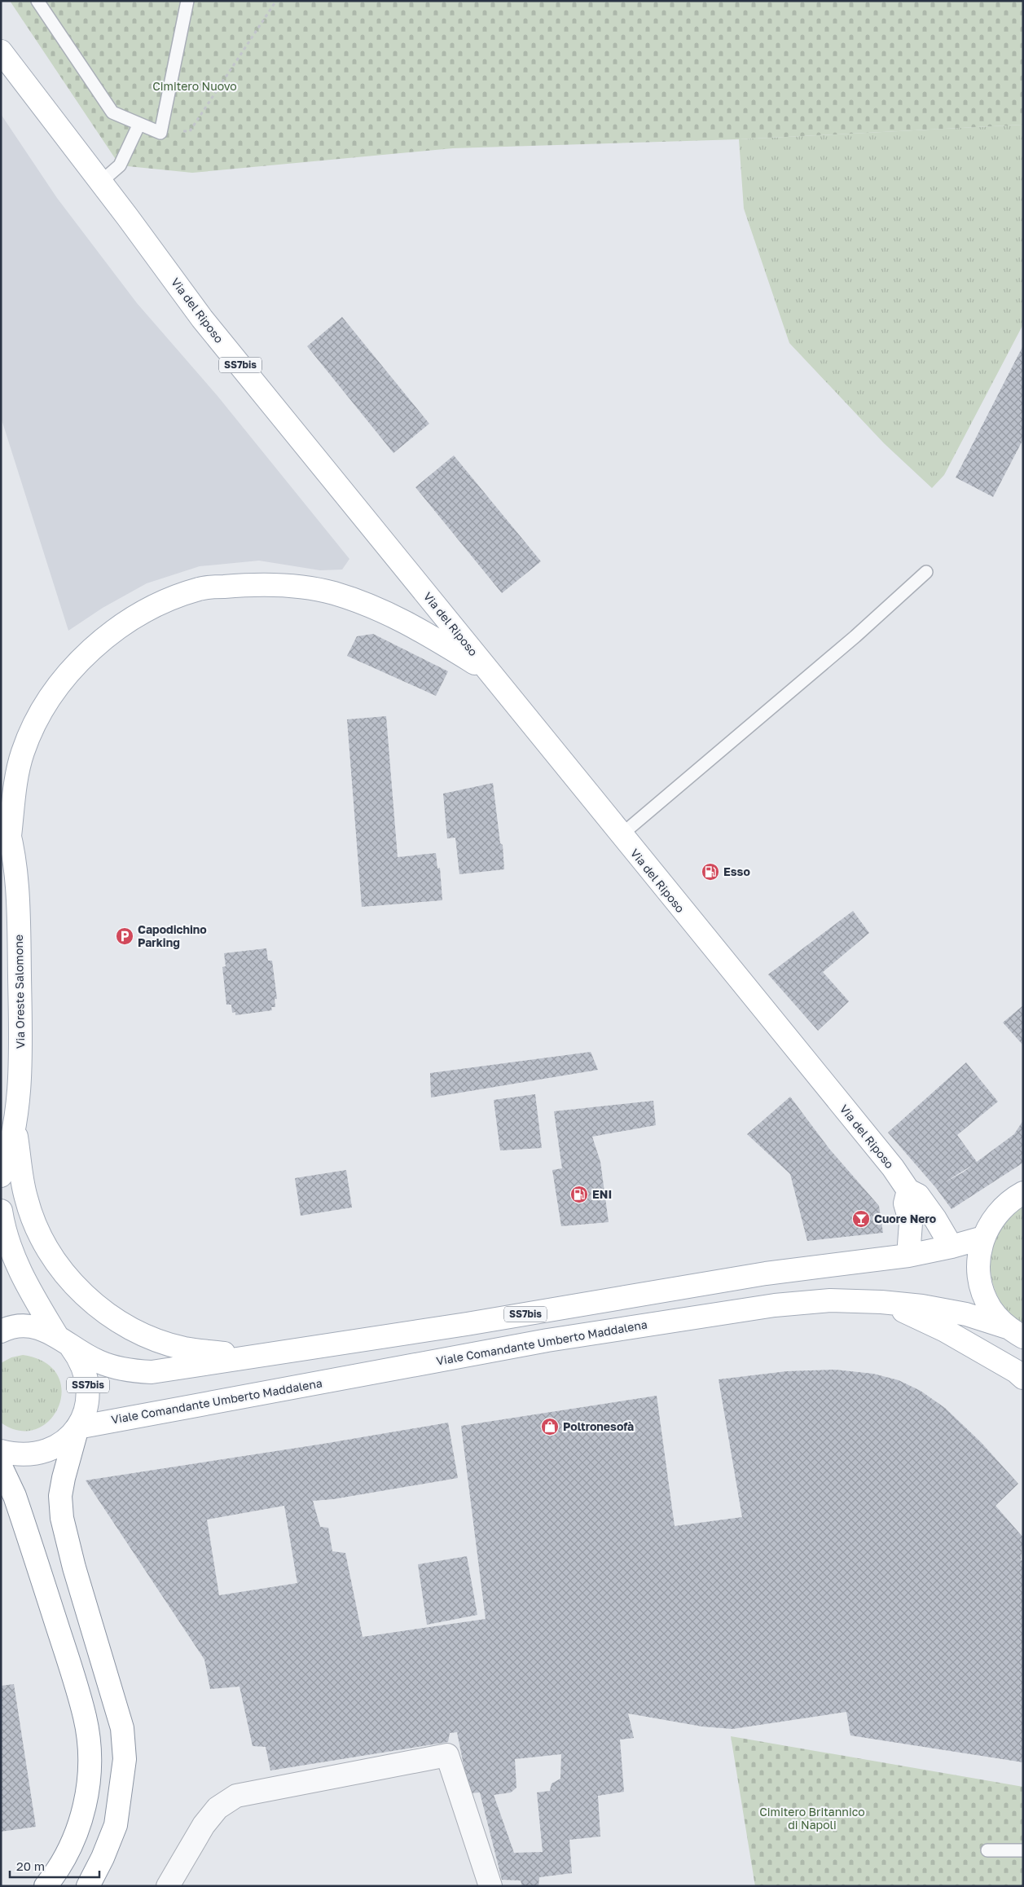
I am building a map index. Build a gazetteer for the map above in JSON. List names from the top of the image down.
{
  "streets": {
    "main road": [
      "Via del Riposo",
      "SS7bis",
      "Via Oreste Salomone",
      "Viale Comandante Umberto Maddalena"
    ]
  },
  "crossings": [
    ["Via del Riposo", "SS7bis"],
    ["SS7bis", "Viale Comandante Umberto Maddalena"]
  ],
  "parks": ["Cimitero Nuovo", "Cimitero Britannico di Napoli"],
  "places": {
    "fuel station": ["Esso", "ENI"],
    "parking": ["Capodichino Parking"],
    "bar": ["Cuore Nero"],
    "shop": ["Poltronesofà"]
  },
  "scale_bar": "20 m"
}
